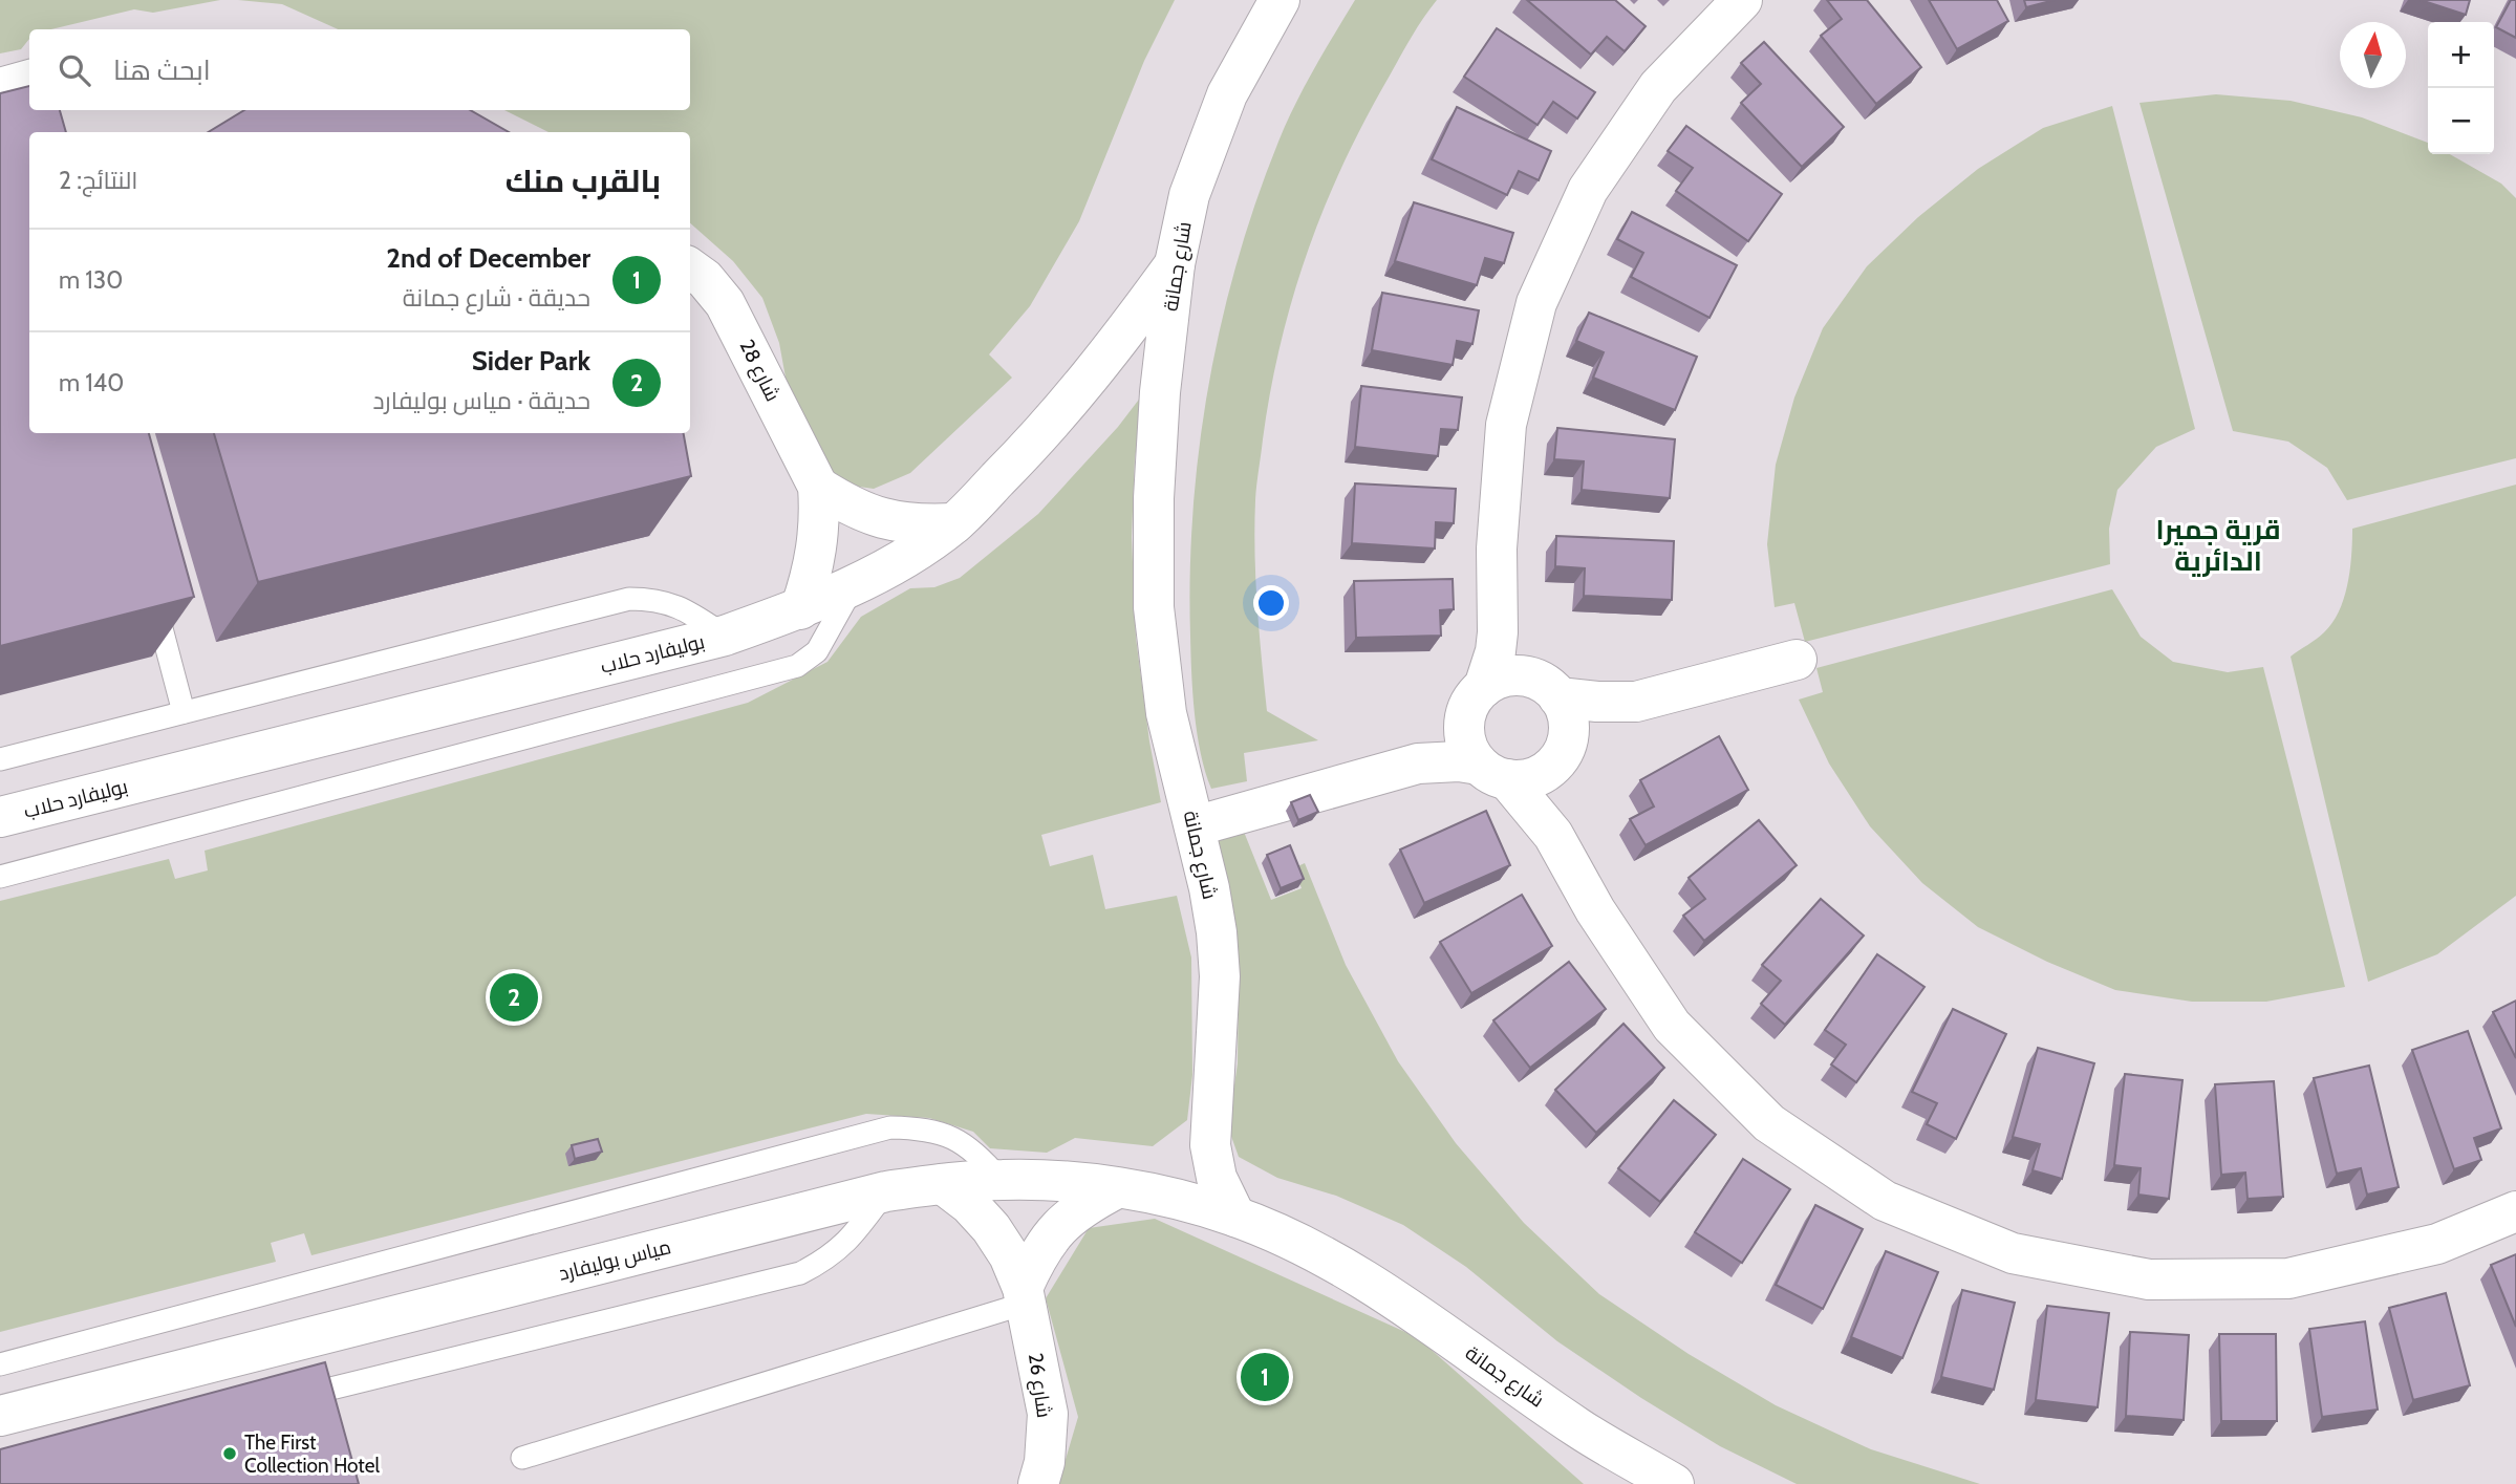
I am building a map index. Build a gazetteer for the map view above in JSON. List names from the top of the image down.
{
  "streets": {
    "street": [
      "شارع جمانة",
      "شارع 28",
      "بوليفارد حلاب",
      "مياس بوليفارد",
      "شارع 26"
    ]
  },
  "crossings": [
    ["شارع جمانة", "بوليفارد حلاب"],
    ["شارع جمانة", "مياس بوليفارد"],
    ["شارع 28", "بوليفارد حلاب"],
    ["مياس بوليفارد", "شارع 26"]
  ],
  "districts": ["قرية جميرا الدائرية"],
  "places": ["The First Collection Hotel"],
  "north": "top",
  "page": {
    "map_buttons": ["+", "−"],
    "search": "ابحث هنا",
    "heading": ["بالقرب منك", "النتائج: 2"],
    "list": [
      {
        "mark": "1",
        "name": "2nd of December",
        "note": "حديقة · شارع جمانة",
        "value": "130 m"
      },
      {
        "mark": "2",
        "name": "Sider Park",
        "note": "حديقة · مياس بوليفارد",
        "value": "140 m"
      }
    ],
    "pins": ["2", "1"]
  }
}
